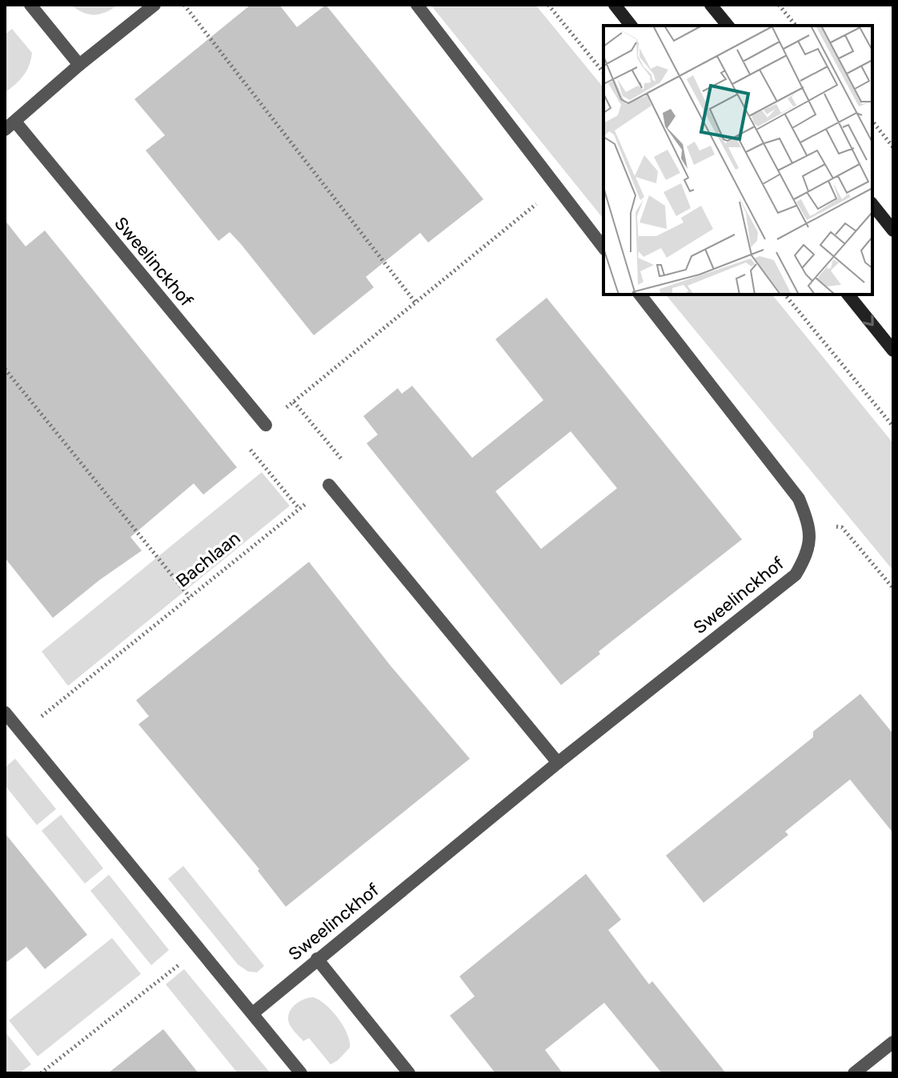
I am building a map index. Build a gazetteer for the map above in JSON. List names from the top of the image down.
{
  "streets": {
    "street": ["Sweelinckhof"],
    "path": ["Bachlaan"]
  }
}
